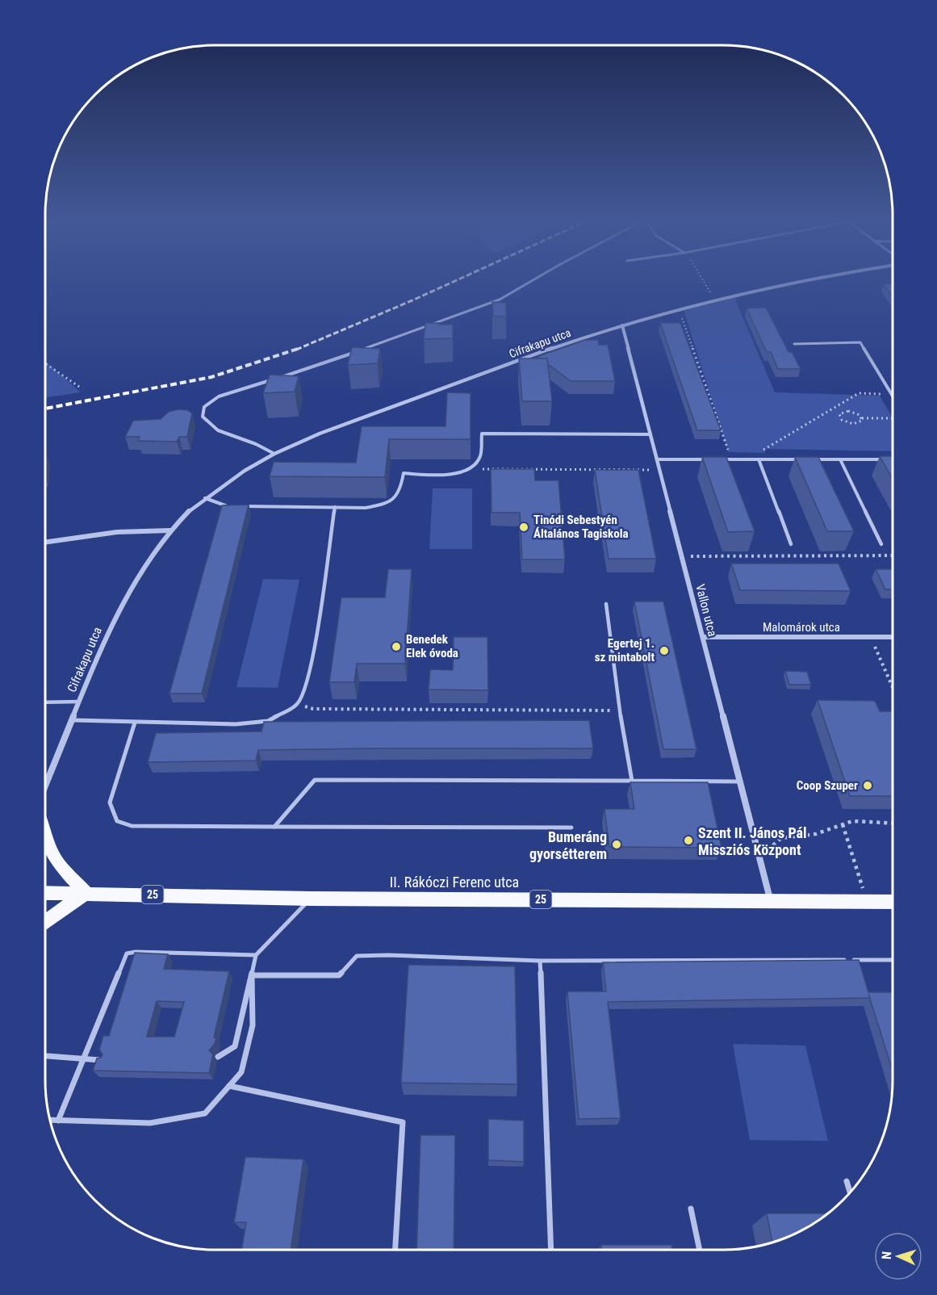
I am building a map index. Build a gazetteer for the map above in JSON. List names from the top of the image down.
{
  "streets": {
    "main road": ["II. Rákóczi Ferenc utca", "25"],
    "street": ["Cifrakapu utca", "Vallon utca", "Malomárok utca"]
  },
  "crossings": [
    ["Cifrakapu utca", "Vallon utca"],
    ["Vallon utca", "Malomárok utca"],
    ["Vallon utca", "II. Rákóczi Ferenc utca"]
  ],
  "places": [
    "Tinódi Sebestyén Általános Tagiskola",
    "Benedek Elek óvoda",
    "Egertej 1. sz mintabolt",
    "Coop Szuper",
    "Szent II. János Pál Missziós Központ",
    "Bumeráng gyorsétterem"
  ],
  "north": "left"
}
